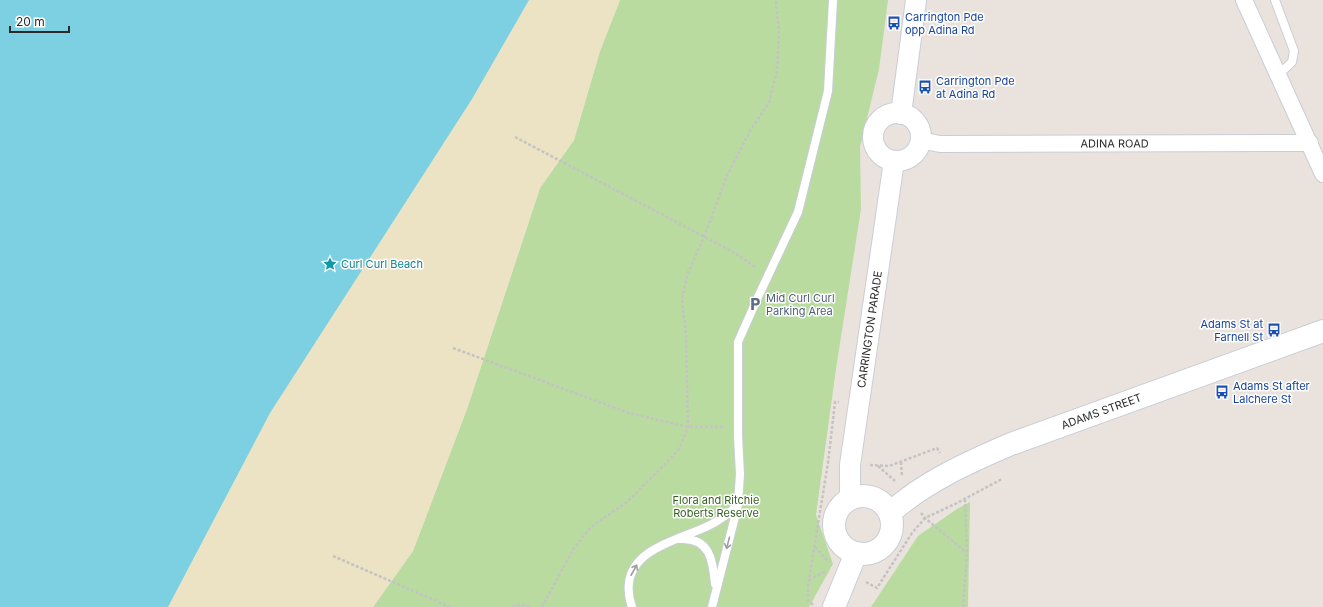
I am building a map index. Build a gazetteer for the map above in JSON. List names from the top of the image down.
{
  "streets": {
    "main road": ["ADAMS STREET"],
    "street": ["ADINA ROAD", "CARRINGTON PARADE"]
  },
  "crossings": [
    ["ADINA ROAD", "CARRINGTON PARADE"],
    ["CARRINGTON PARADE", "ADAMS STREET"]
  ],
  "parks": ["Flora and Ritchie Roberts Reserve"],
  "places": {
    "bus stop": [
      "Carrington Pde opp Adina Rd",
      "Carrington Pde at Adina Rd",
      "Adams St at Farnell St",
      "Adams St after Lalchere St"
    ],
    "place": ["Curl Curl Beach"],
    "parking": ["Mid Curl Curl Parking Area"]
  },
  "scale_bar": "20 m"
}
